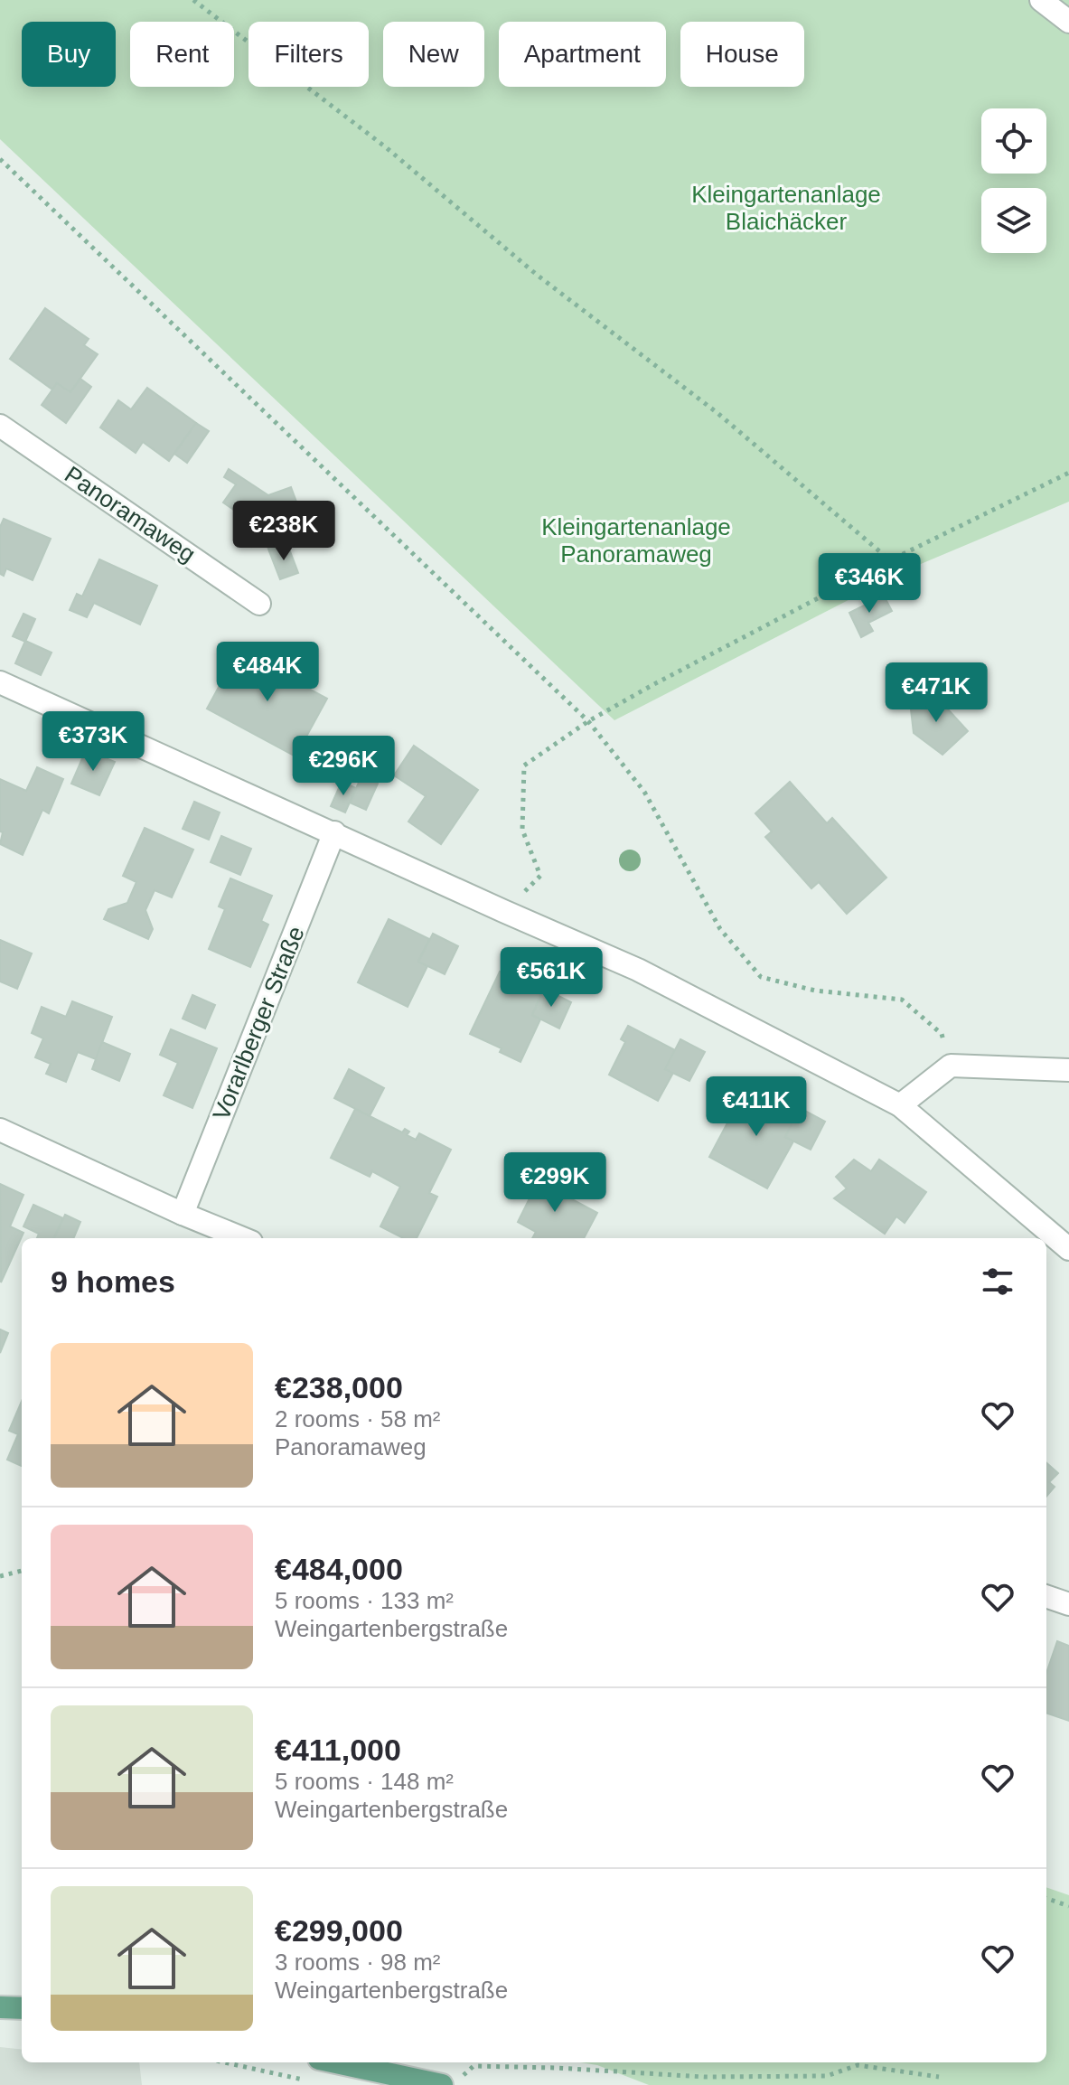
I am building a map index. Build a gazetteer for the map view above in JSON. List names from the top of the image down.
{
  "streets": {
    "street": ["Panoramaweg", "Vorarlberger Straße"]
  },
  "parks": ["Kleingartenanlage Blaichäcker", "Kleingartenanlage Panoramaweg"],
  "page": {
    "chip": [
      "Buy",
      "Rent",
      "Filters",
      "New",
      "Apartment",
      "House"
    ],
    "price": [
      "€238K",
      "€346K",
      "€484K",
      "€471K",
      "€373K",
      "€296K",
      "€561K",
      "€411K",
      "€299K"
    ],
    "heading": "9 homes",
    "list": [
      {
        "name": "€238,000",
        "note": "2 rooms · 58 m² · Panoramaweg"
      },
      {
        "name": "€484,000",
        "note": "5 rooms · 133 m² · Weingartenbergstraße"
      },
      {
        "name": "€411,000",
        "note": "5 rooms · 148 m² · Weingartenbergstraße"
      },
      {
        "name": "€299,000",
        "note": "3 rooms · 98 m² · Weingartenbergstraße"
      }
    ]
  }
}
